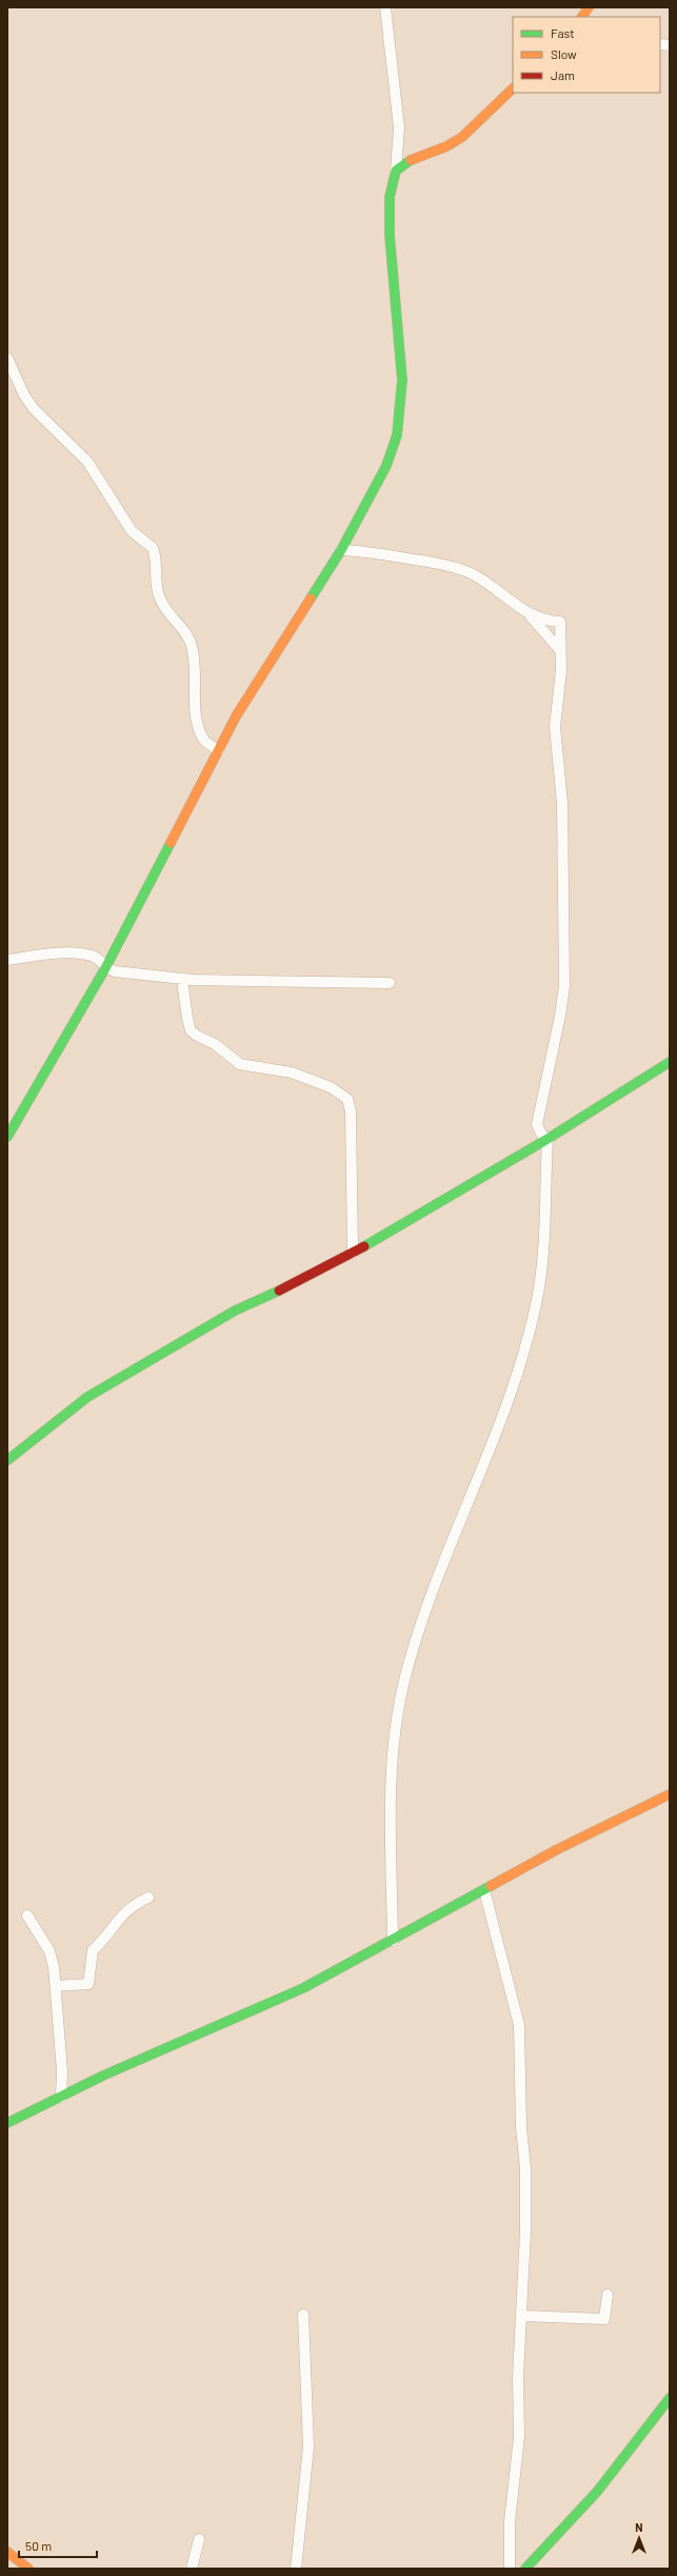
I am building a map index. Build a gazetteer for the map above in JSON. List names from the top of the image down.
{
  "legend": ["Fast", "Slow", "Jam"],
  "scale_bar": "50 m",
  "north": "top"
}
